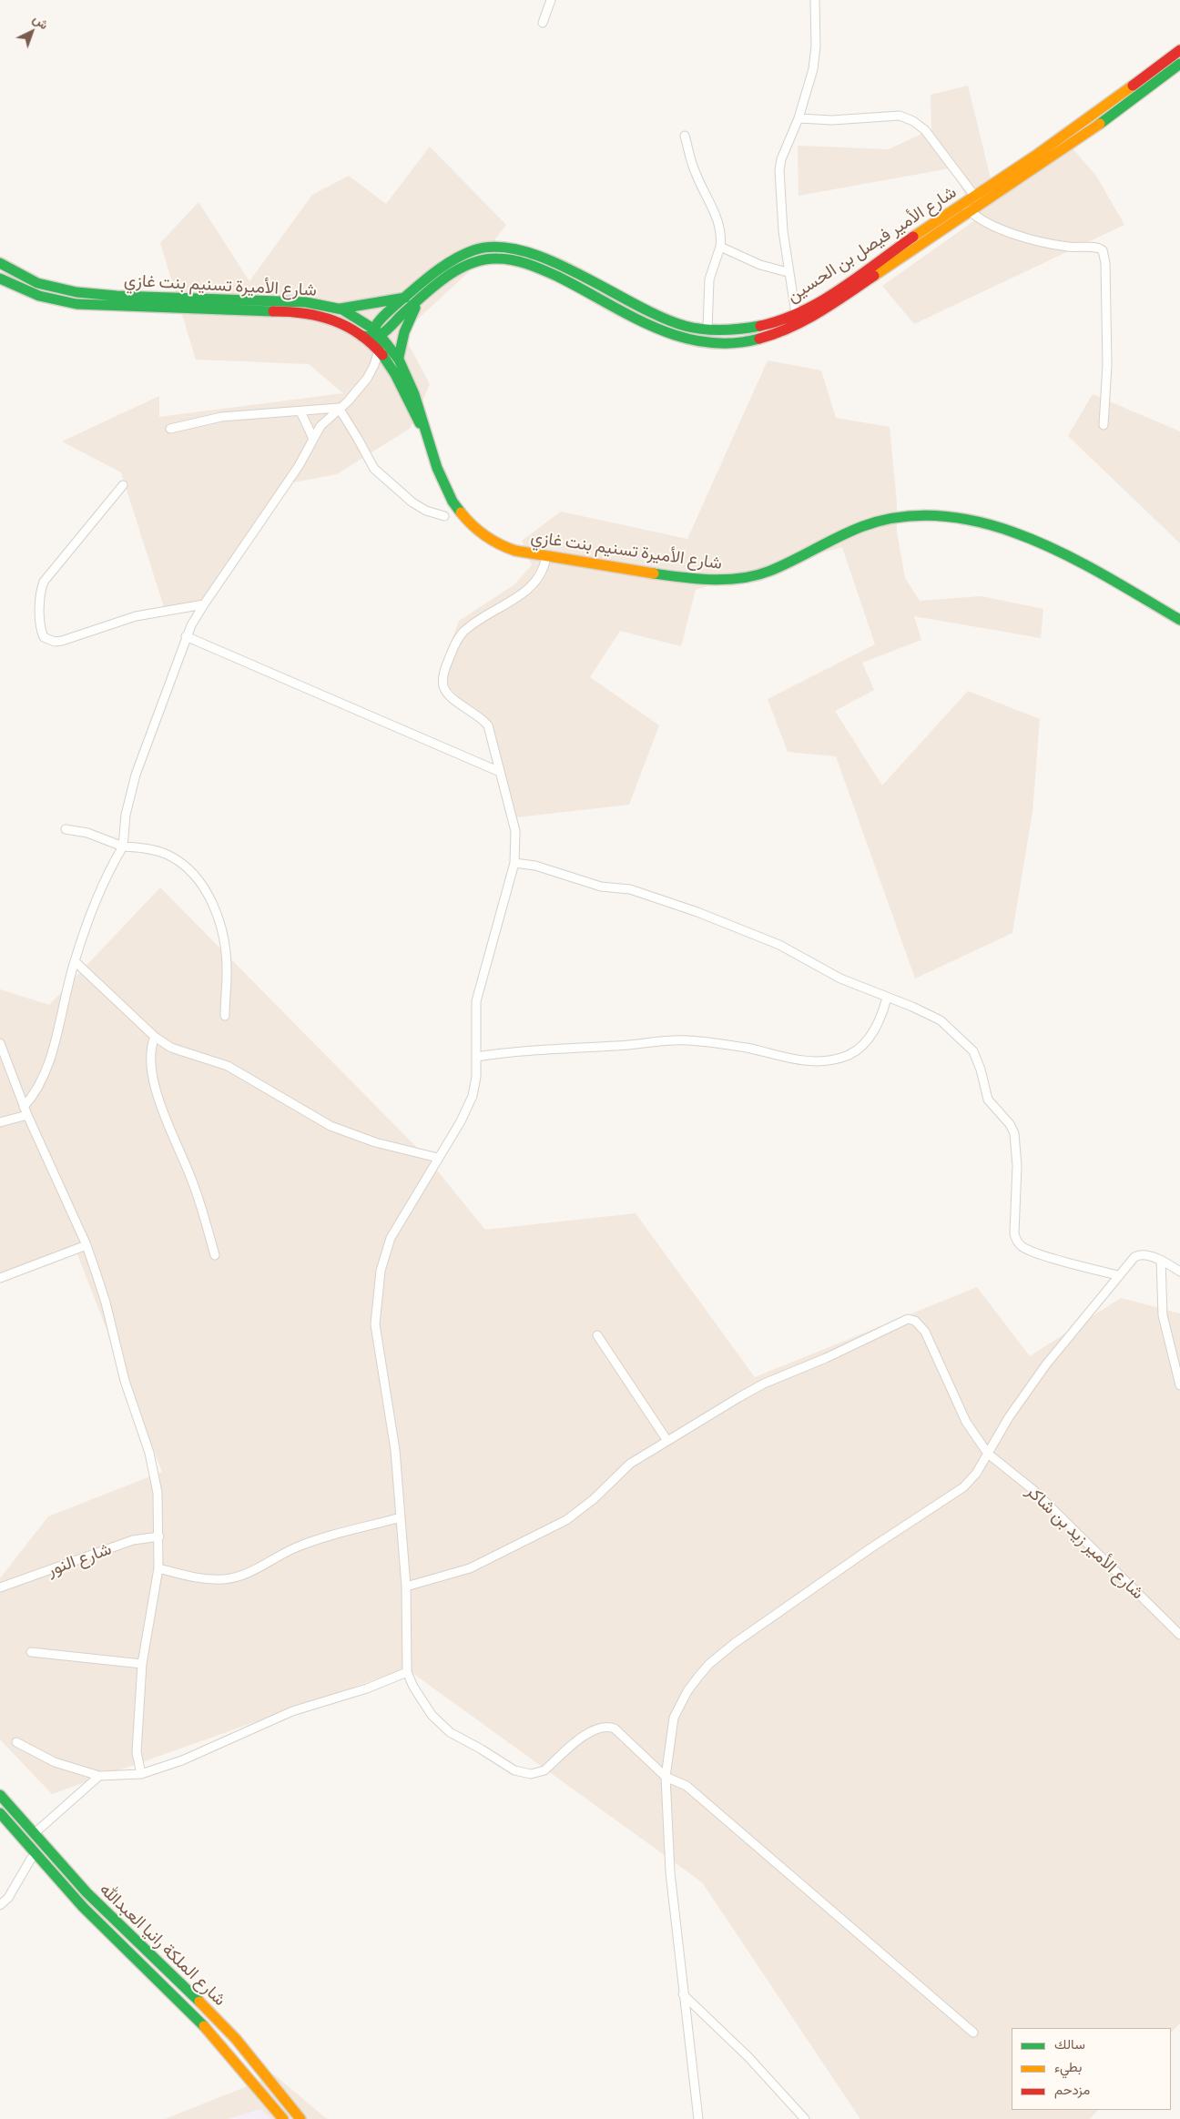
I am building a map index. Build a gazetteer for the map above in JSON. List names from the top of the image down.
{
  "streets": {
    "main road": ["شارع الأمير فيصل بن الحسين", "شارع الأميرة تسنيم بنت غازي", "شارع الملكة رانيا العبدالله"],
    "street": ["شارع الأمير زيد بن شاكر", "شارع النور"]
  },
  "crossings": [
    ["شارع الأمير فيصل بن الحسين", "شارع الأميرة تسنيم بنت غازي"]
  ],
  "legend": ["سالك", "بطيء", "مزدحم"],
  "north": "top right"
}
